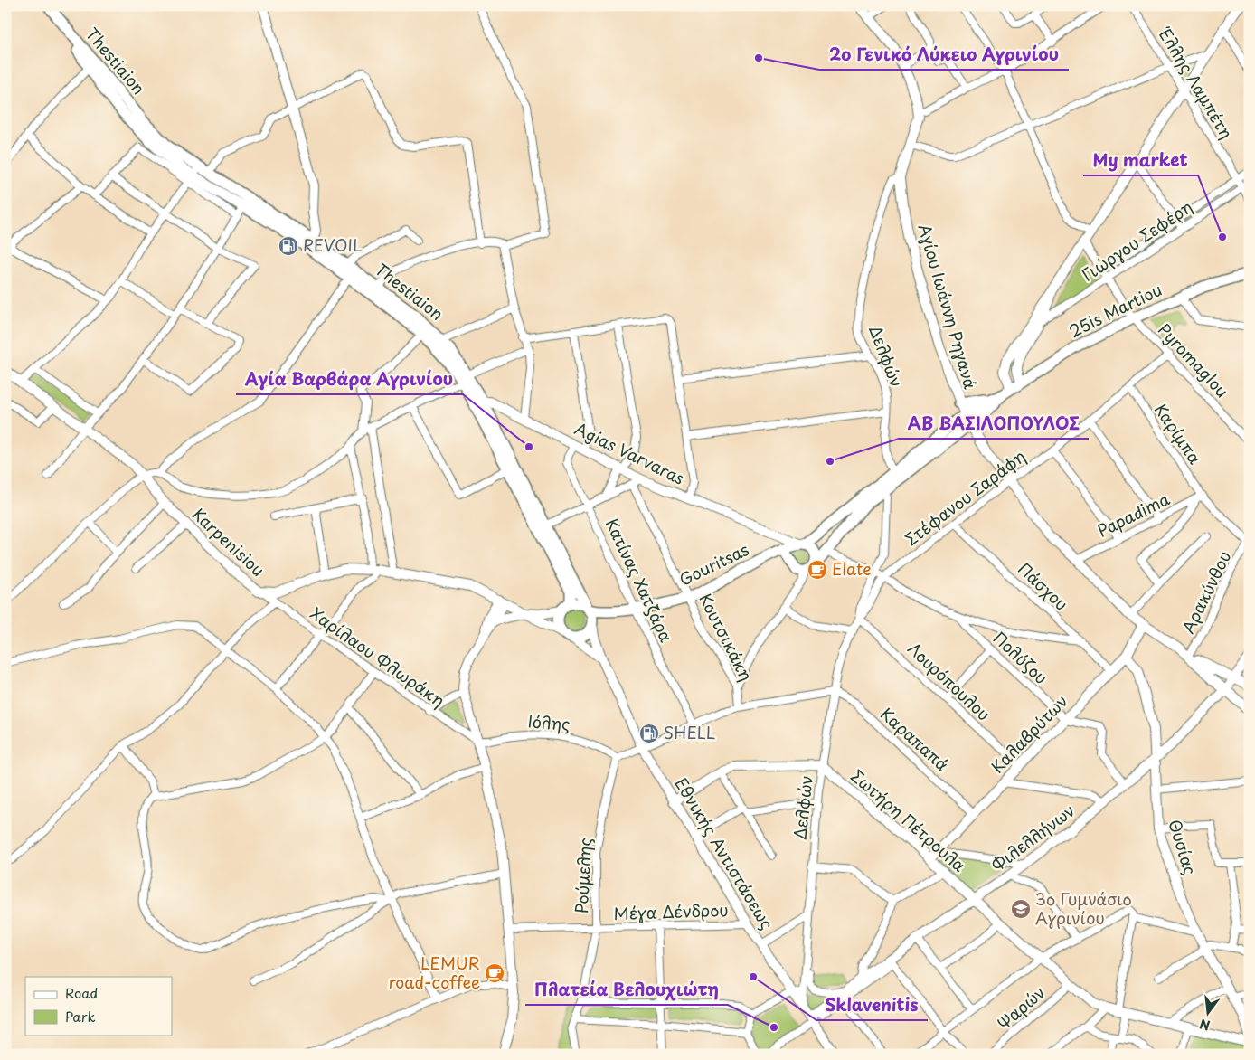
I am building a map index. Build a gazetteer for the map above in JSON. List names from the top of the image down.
{
  "streets": {
    "main road": ["Thestiaion", "25is Martiou", "Gouritsas"],
    "street": [
      "Έλλης Λαμπέτη",
      "Γιώργου Σεφέρη",
      "Αγίου Ιωάννη Ρηγανά",
      "Δελφών",
      "Pyromaglou",
      "Καρίμπα",
      "Agias Varvaras",
      "Στέφανου Σαράφη",
      "Papadima",
      "Karpenisiou",
      "Κατίνας Χατζάρα",
      "Πάσχου",
      "Αρακύνθου",
      "Κουτσικάκη",
      "Χαρίλαου Φλωράκη",
      "Πολύζου",
      "Λουρόπουλου",
      "Ιόλης",
      "Καλαβρύτων",
      "Καραπαπά",
      "Σωτήρη Πέτρουλα",
      "Φιλελλήνων",
      "Θυσίας",
      "Εθνικής Αντιστάσεως",
      "Ρούμελης",
      "Μέγα Δένδρου",
      "Ψαρών"
    ]
  },
  "crossings": [
    ["Thestiaion", "Agias Varvaras"],
    ["Thestiaion", "Karpenisiou"],
    ["Thestiaion", "Gouritsas"],
    ["Thestiaion", "Εθνικής Αντιστάσεως"],
    ["Έλλης Λαμπέτη", "Γιώργου Σεφέρη"],
    ["Γιώργου Σεφέρη", "Pyromaglou"],
    ["Αγίου Ιωάννη Ρηγανά", "Δελφών"],
    ["Αγίου Ιωάννη Ρηγανά", "Στέφανου Σαράφη"],
    ["Αγίου Ιωάννη Ρηγανά", "Papadima"],
    ["Αγίου Ιωάννη Ρηγανά", "Καλαβρύτων"],
    ["Αγίου Ιωάννη Ρηγανά", "Φιλελλήνων"],
    ["25is Martiou", "Pyromaglou"],
    ["Δελφών", "Στέφανου Σαράφη"],
    ["Δελφών", "Λουρόπουλου"],
    ["Δελφών", "Καραπαπά"],
    ["Δελφών", "Σωτήρη Πέτρουλα"],
    ["Δελφών", "Εθνικής Αντιστάσεως"],
    ["Pyromaglou", "Στέφανου Σαράφη"],
    ["Καρίμπα", "Στέφανου Σαράφη"],
    ["Καρίμπα", "Papadima"],
    ["Καρίμπα", "Αρακύνθου"],
    ["Agias Varvaras", "Gouritsas"],
    ["Agias Varvaras", "Κατίνας Χατζάρα"],
    ["Στέφανου Σαράφη", "Πάσχου"],
    ["Karpenisiou", "Gouritsas"],
    ["Karpenisiou", "Χαρίλαου Φλωράκη"],
    ["Karpenisiou", "Εθνικής Αντιστάσεως"],
    ["Gouritsas", "Κατίνας Χατζάρα"],
    ["Gouritsas", "Κουτσικάκη"],
    ["Gouritsas", "Εθνικής Αντιστάσεως"],
    ["Πάσχου", "Καλαβρύτων"],
    ["Χαρίλαου Φλωράκη", "Ιόλης"],
    ["Πολύζου", "Καλαβρύτων"],
    ["Λουρόπουλου", "Καλαβρύτων"],
    ["Ιόλης", "Ρούμελης"],
    ["Καλαβρύτων", "Καραπαπά"],
    ["Καλαβρύτων", "Σωτήρη Πέτρουλα"],
    ["Καλαβρύτων", "Θυσίας"],
    ["Σωτήρη Πέτρουλα", "Φιλελλήνων"],
    ["Σωτήρη Πέτρουλα", "Ψαρών"],
    ["Φιλελλήνων", "Θυσίας"],
    ["Φιλελλήνων", "Εθνικής Αντιστάσεως"],
    ["Εθνικής Αντιστάσεως", "Μέγα Δένδρου"],
    ["Ρούμελης", "Μέγα Δένδρου"]
  ],
  "places": {
    "other": [
      "2ο Γενικό Λύκειο Αγρινίου",
      "My market",
      "Αγία Βαρβάρα Αγρινίου",
      "ΑΒ ΒΑΣΙΛΟΠΟΥΛΟΣ",
      "Sklavenitis",
      "Πλατεία Βελουχιώτη"
    ],
    "fuel station": ["REVOIL", "SHELL"],
    "cafe": ["Elate", "LEMUR road-coffee"],
    "school or university": ["3ο Γυμνάσιο Αγρινίου"]
  },
  "legend": ["Road", "Park"],
  "north": "bottom"
}
